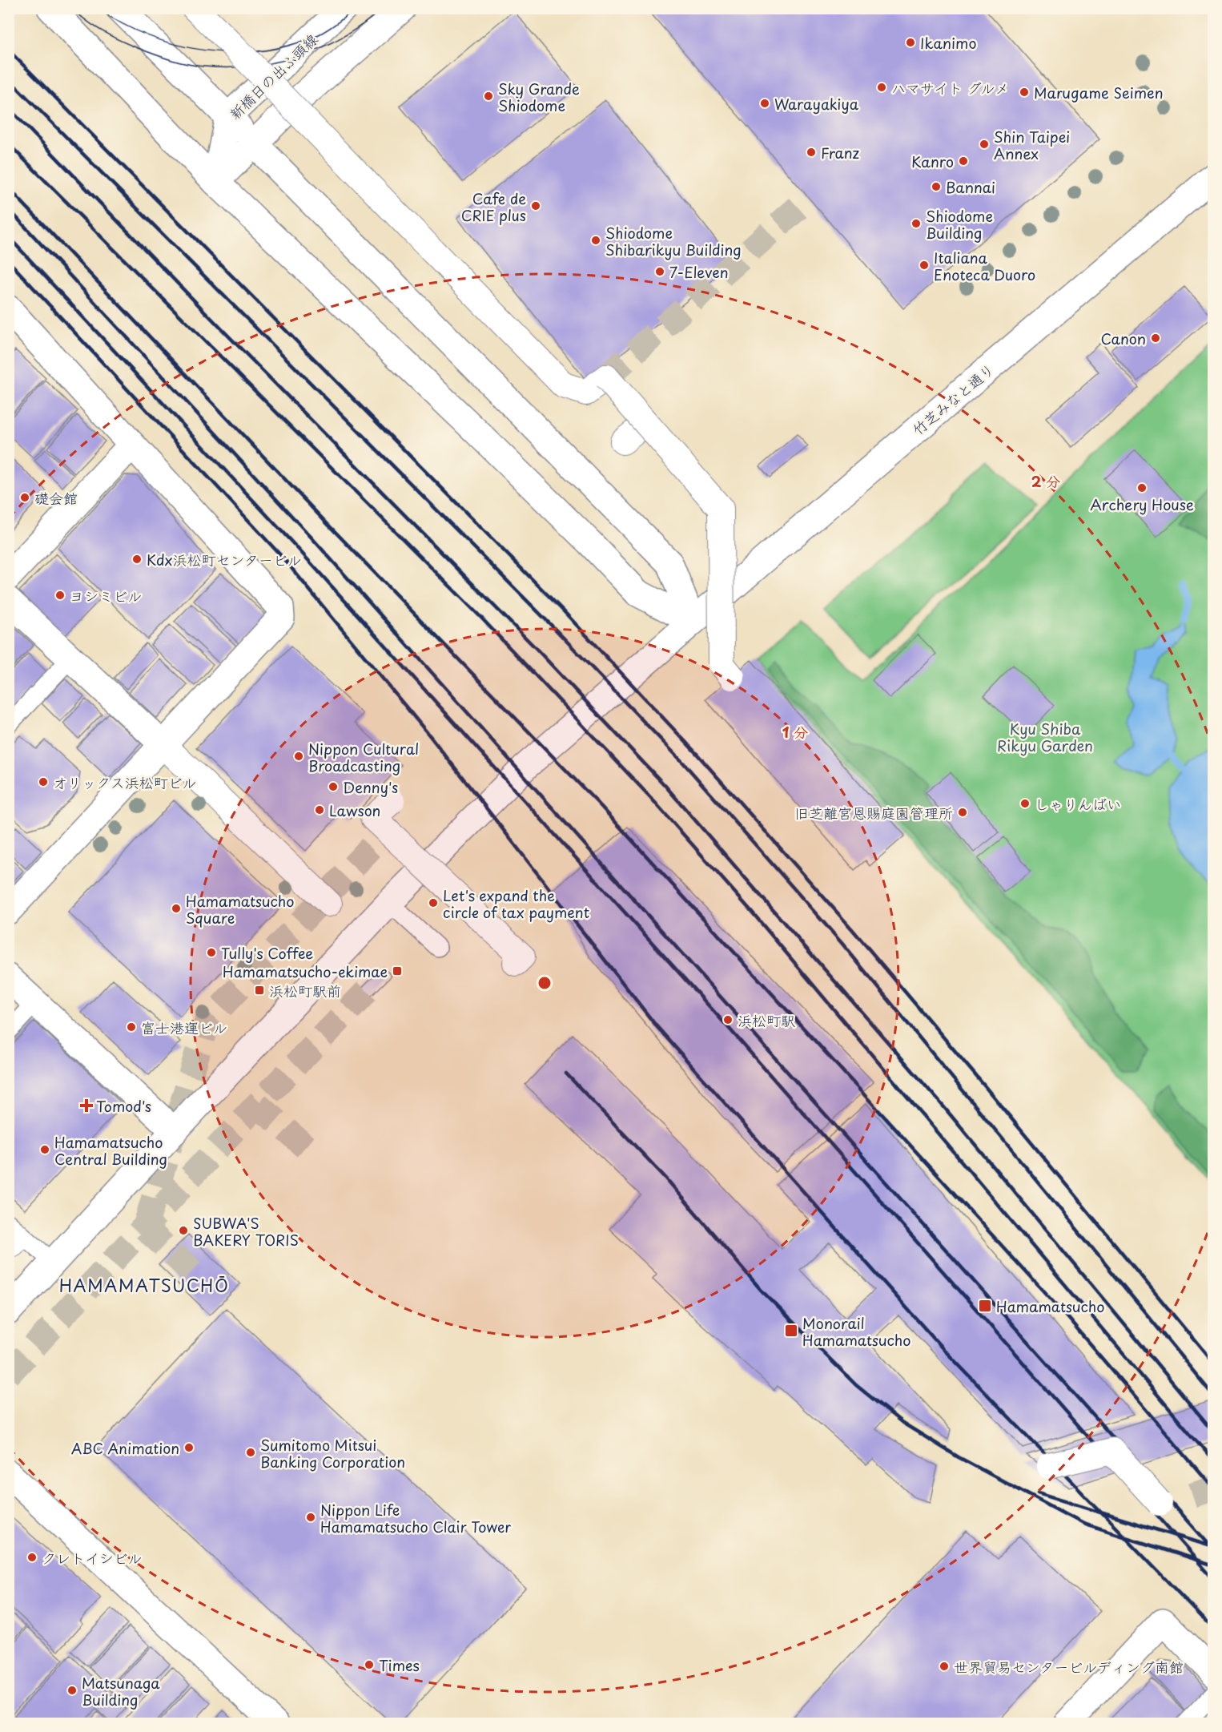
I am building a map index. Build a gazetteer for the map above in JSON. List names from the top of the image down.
{
  "streets": {
    "street": ["新橋日の出ふ頭線", "竹芝みなと通り"]
  },
  "districts": ["HAMAMATSUCHŌ"],
  "parks": ["Kyu Shiba Rikyu Garden"],
  "places": {
    "other": [
      "Ikanimo",
      "ハマサイト グルメ",
      "Marugame Seimen",
      "Sky Grande Shiodome",
      "Warayakiya",
      "Shin Taipei Annex",
      "Franz",
      "Kanro",
      "Bannai",
      "Cafe de CRIE plus",
      "Shiodome Building",
      "Shiodome Shibarikyu Building",
      "Italiana Enoteca Duoro",
      "7-Eleven",
      "Canon",
      "Archery House",
      "礎会館",
      "Kdx浜松町センタービル",
      "ヨシミビル",
      "Nippon Cultural Broadcasting",
      "オリックス浜松町ビル",
      "Denny's",
      "しゃりんばい",
      "Lawson",
      "旧芝離宮恩賜庭園管理所",
      "Let's expand the circle of tax payment",
      "Hamamatsucho Square",
      "Tully's Coffee",
      "浜松町駅",
      "富士港運ビル",
      "Hamamatsucho Central Building",
      "SUBWA'S BAKERY TORIS",
      "ABC Animation",
      "Sumitomo Mitsui Banking Corporation",
      "Nippon Life Hamamatsucho Clair Tower",
      "クレトイシビル",
      "Times",
      "世界貿易センタービルディング南館",
      "Matsunaga Building"
    ],
    "transit": [
      "Hamamatsucho-ekimae",
      "浜松町駅前",
      "Hamamatsucho",
      "Monorail Hamamatsucho"
    ],
    "health": ["Tomod's"]
  },
  "rings": ["2 分", "1 分"]
}
